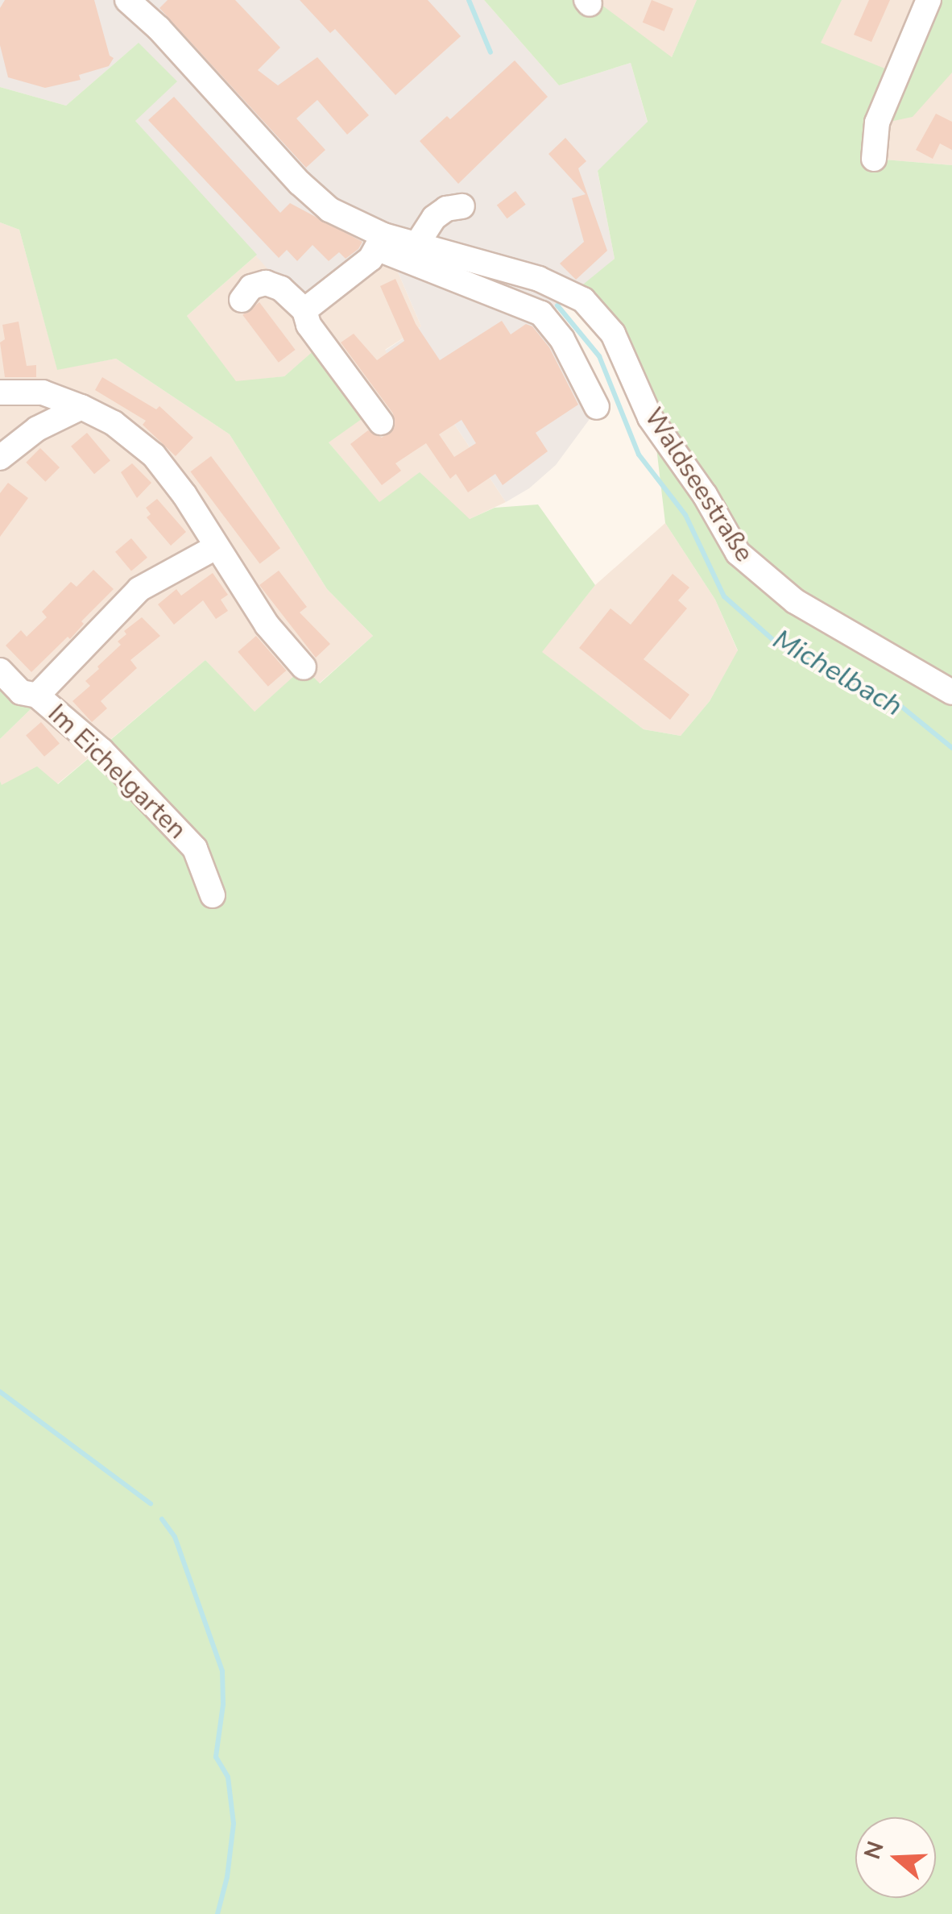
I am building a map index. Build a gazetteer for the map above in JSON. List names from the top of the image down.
{
  "streets": {
    "street": ["Waldseestraße", "Im Eichelgarten"]
  },
  "water": ["Michelbach"],
  "north": "left"
}
